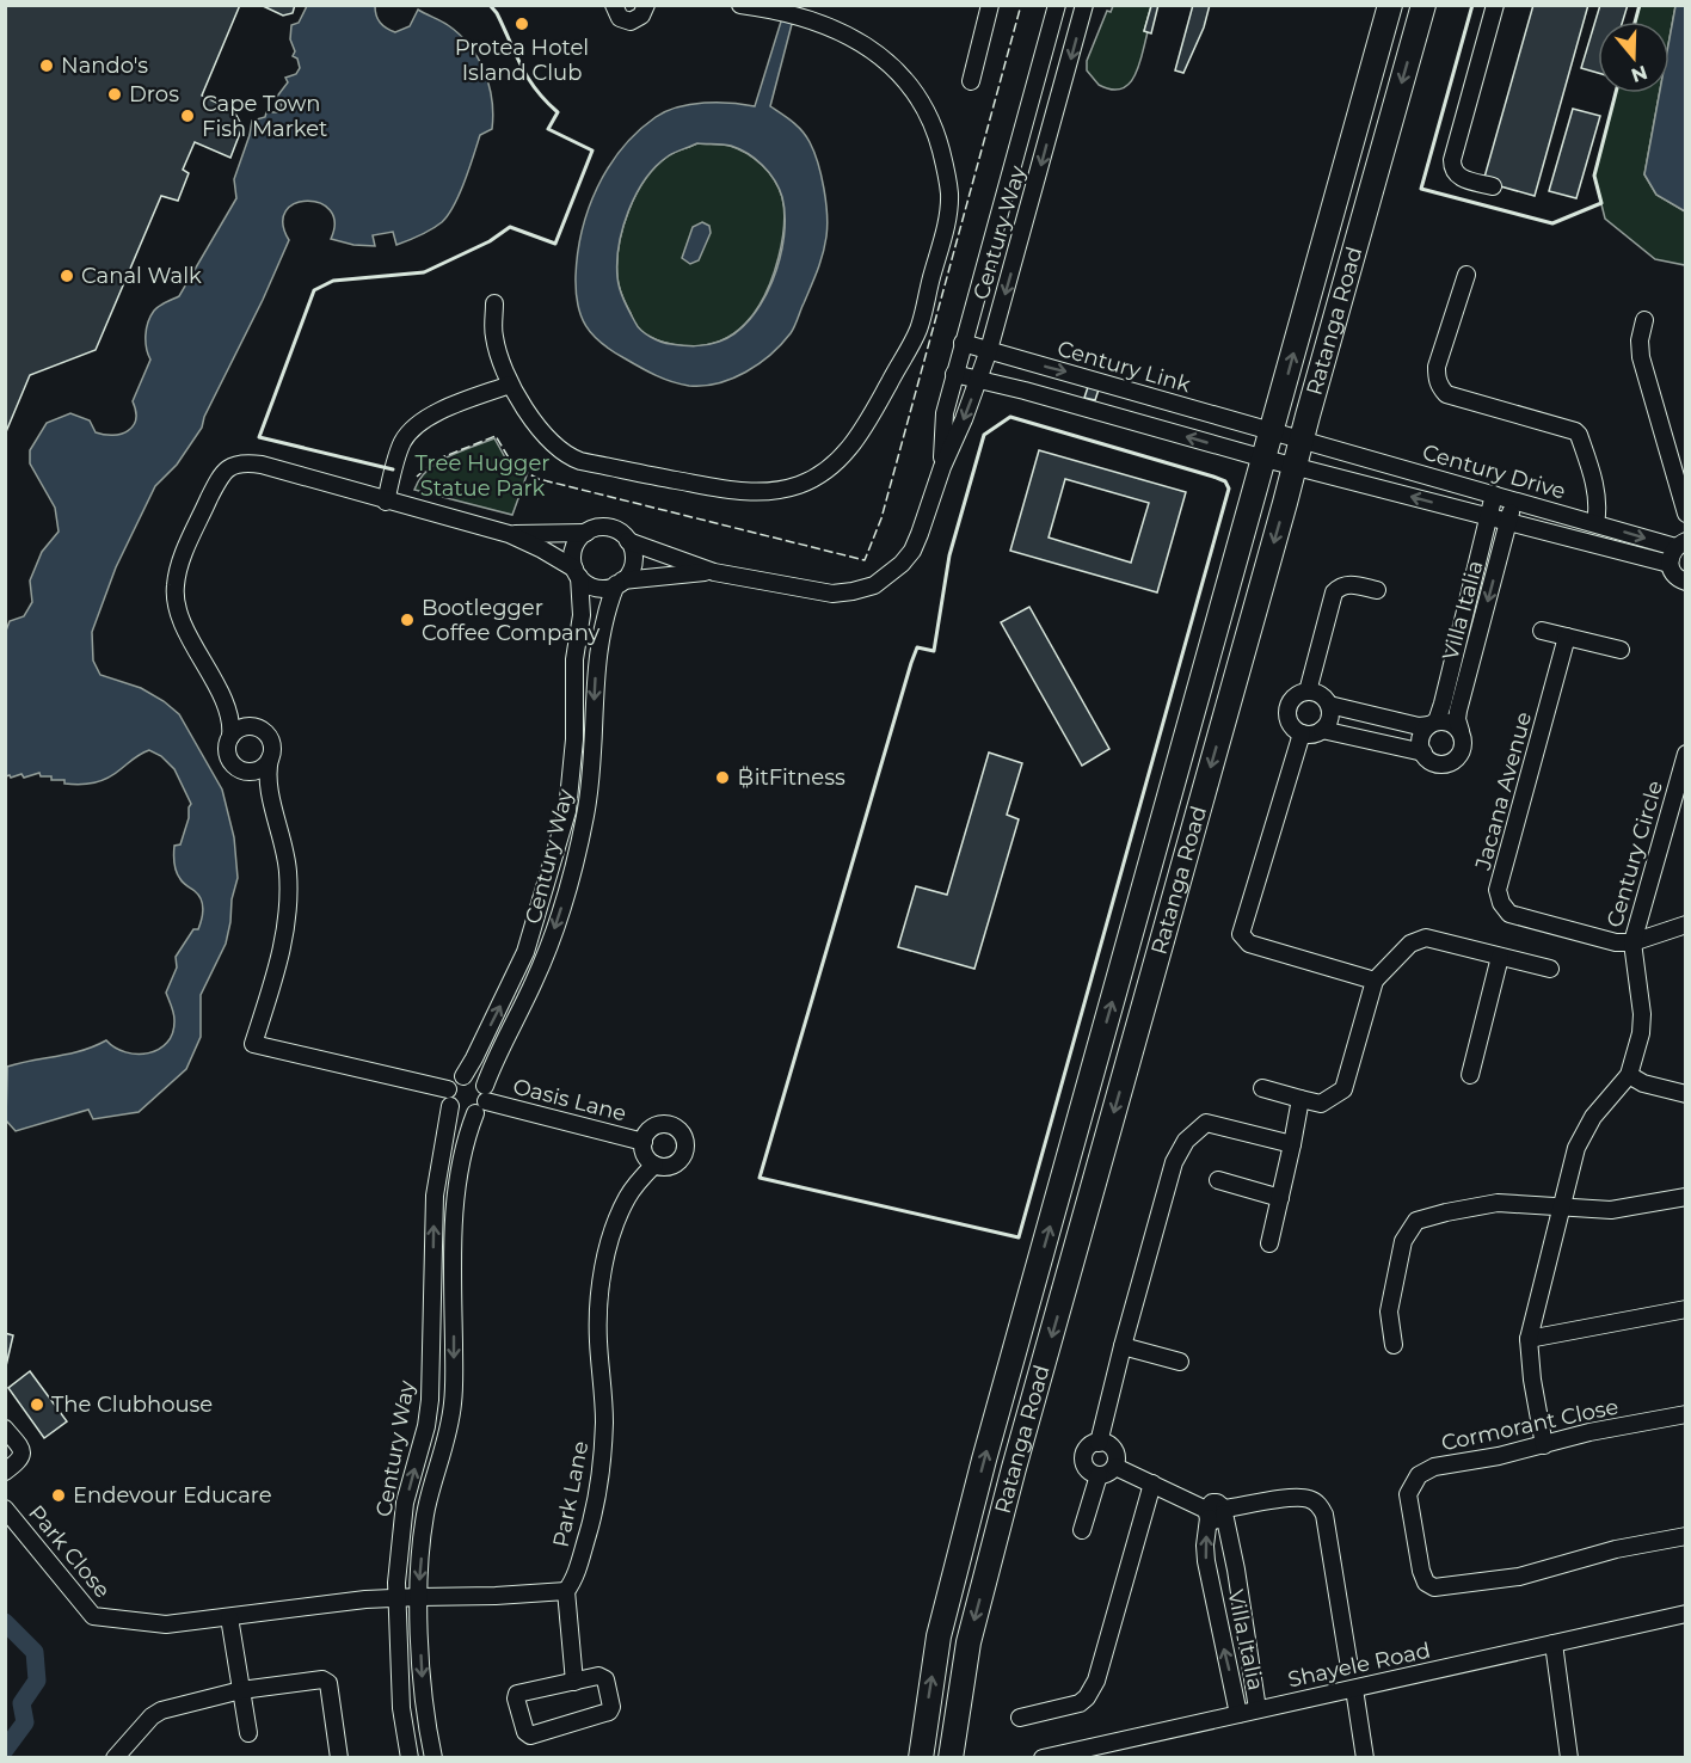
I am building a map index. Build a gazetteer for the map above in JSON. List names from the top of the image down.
{
  "streets": {
    "main road": ["Ratanga Road"],
    "street": [
      "Century Way",
      "Century Link",
      "Century Drive",
      "Villa Italia",
      "Jacana Avenue",
      "Century Circle",
      "Oasis Lane",
      "Cormorant Close",
      "Park Lane",
      "Park Close",
      "Shayele Road"
    ]
  },
  "crossings": [
    ["Century Way", "Century Link"],
    ["Century Way", "Oasis Lane"],
    ["Ratanga Road", "Century Link"],
    ["Ratanga Road", "Century Drive"],
    ["Century Link", "Century Drive"],
    ["Century Drive", "Villa Italia"],
    ["Villa Italia", "Shayele Road"],
    ["Jacana Avenue", "Century Circle"],
    ["Oasis Lane", "Park Lane"]
  ],
  "parks": ["Tree Hugger Statue Park"],
  "places": [
    "Protea Hotel Island Club",
    "Nando's",
    "Dros",
    "Cape Town Fish Market",
    "Canal Walk",
    "Bootlegger Coffee Company",
    "₿itFitness",
    "The Clubhouse",
    "Endevour Educare"
  ],
  "north": "bottom"
}
